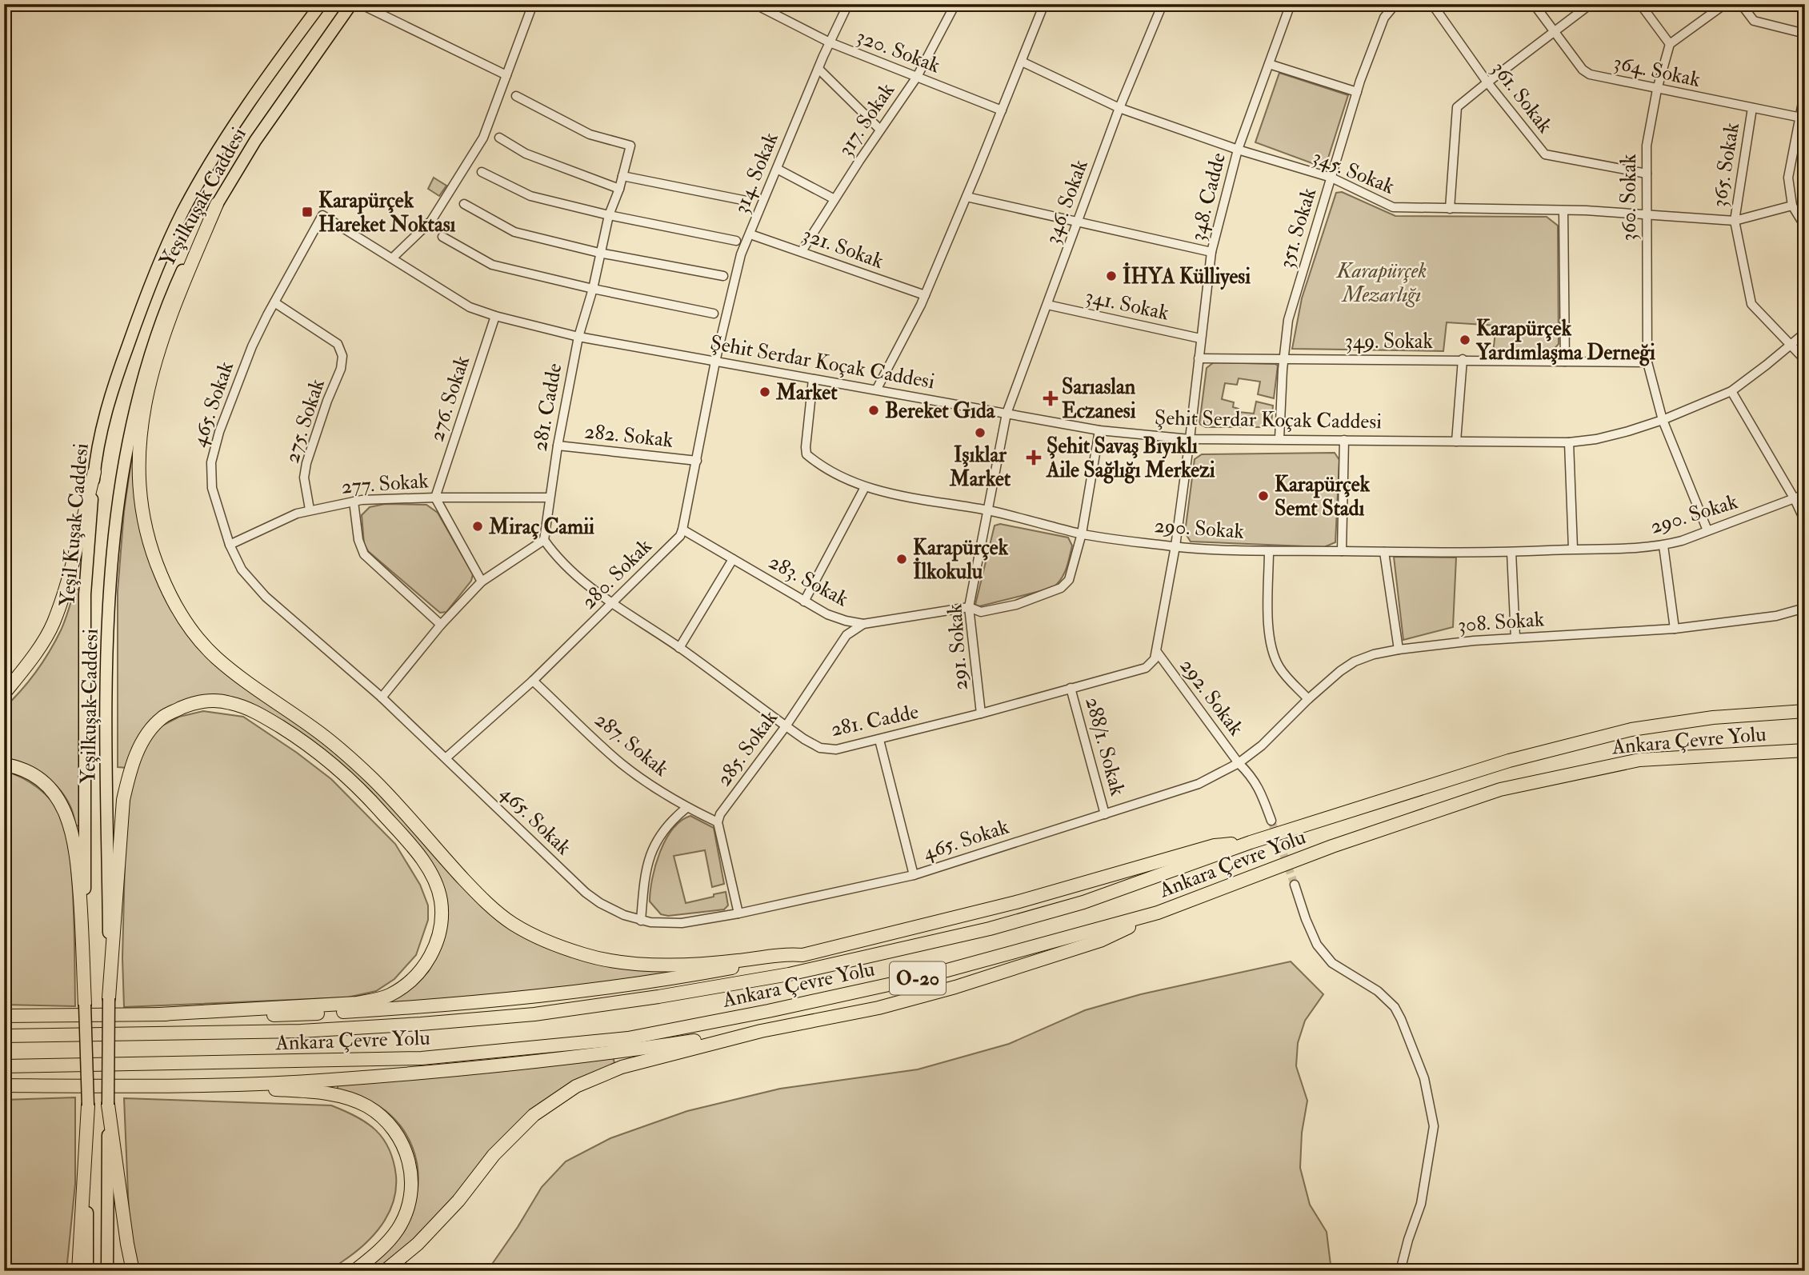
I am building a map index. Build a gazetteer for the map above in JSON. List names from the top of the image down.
{
  "streets": {
    "highway": ["Ankara Çevre Yolu", "O-20"],
    "main road": ["Yeşilkuşak Caddesi", "Yeşil Kuşak Caddesi"],
    "street": [
      "320. Sokak",
      "364. Sokak",
      "361. Sokak",
      "317. Sokak",
      "365. Sokak",
      "345. Sokak",
      "314. Sokak",
      "348. Cadde",
      "360. Sokak",
      "346. Sokak",
      "351. Sokak",
      "321. Sokak",
      "341. Sokak",
      "349. Sokak",
      "Şehit Serdar Koçak Caddesi",
      "276. Sokak",
      "465. Sokak",
      "281. Cadde",
      "275. Sokak",
      "282. Sokak",
      "277. Sokak",
      "290. Sokak",
      "280. Sokak",
      "283. Sokak",
      "308. Sokak",
      "291. Sokak",
      "292. Sokak",
      "287. Sokak",
      "288/1. Sokak",
      "285. Sokak"
    ]
  },
  "crossings": [
    ["320. Sokak", "317. Sokak"],
    ["320. Sokak", "314. Sokak"],
    ["364. Sokak", "365. Sokak"],
    ["364. Sokak", "360. Sokak"],
    ["361. Sokak", "360. Sokak"],
    ["317. Sokak", "321. Sokak"],
    ["365. Sokak", "345. Sokak"],
    ["365. Sokak", "Şehit Serdar Koçak Caddesi"],
    ["345. Sokak", "348. Cadde"],
    ["345. Sokak", "360. Sokak"],
    ["345. Sokak", "346. Sokak"],
    ["345. Sokak", "351. Sokak"],
    ["314. Sokak", "321. Sokak"],
    ["314. Sokak", "Şehit Serdar Koçak Caddesi"],
    ["314. Sokak", "280. Sokak"],
    ["348. Cadde", "341. Sokak"],
    ["348. Cadde", "349. Sokak"],
    ["348. Cadde", "Şehit Serdar Koçak Caddesi"],
    ["360. Sokak", "349. Sokak"],
    ["360. Sokak", "Şehit Serdar Koçak Caddesi"],
    ["360. Sokak", "290. Sokak"],
    ["346. Sokak", "341. Sokak"],
    ["346. Sokak", "Şehit Serdar Koçak Caddesi"],
    ["346. Sokak", "291. Sokak"],
    ["351. Sokak", "349. Sokak"],
    ["351. Sokak", "Şehit Serdar Koçak Caddesi"],
    ["Şehit Serdar Koçak Caddesi", "276. Sokak"],
    ["Şehit Serdar Koçak Caddesi", "465. Sokak"],
    ["Şehit Serdar Koçak Caddesi", "281. Cadde"],
    ["Şehit Serdar Koçak Caddesi", "290. Sokak"],
    ["Şehit Serdar Koçak Caddesi", "280. Sokak"],
    ["Şehit Serdar Koçak Caddesi", "283. Sokak"],
    ["Şehit Serdar Koçak Caddesi", "291. Sokak"],
    ["276. Sokak", "277. Sokak"],
    ["465. Sokak", "275. Sokak"],
    ["465. Sokak", "277. Sokak"],
    ["465. Sokak", "280. Sokak"],
    ["465. Sokak", "308. Sokak"],
    ["465. Sokak", "292. Sokak"],
    ["465. Sokak", "288/1. Sokak"],
    ["281. Cadde", "282. Sokak"],
    ["281. Cadde", "277. Sokak"],
    ["281. Cadde", "280. Sokak"],
    ["281. Cadde", "291. Sokak"],
    ["281. Cadde", "292. Sokak"],
    ["281. Cadde", "288/1. Sokak"],
    ["281. Cadde", "285. Sokak"],
    ["275. Sokak", "277. Sokak"],
    ["282. Sokak", "280. Sokak"],
    ["290. Sokak", "283. Sokak"],
    ["290. Sokak", "291. Sokak"],
    ["280. Sokak", "283. Sokak"],
    ["280. Sokak", "287. Sokak"],
    ["283. Sokak", "291. Sokak"],
    ["283. Sokak", "285. Sokak"],
    ["308. Sokak", "292. Sokak"],
    ["287. Sokak", "285. Sokak"]
  ],
  "parks": ["Karapürçek Mezarlığı"],
  "places": {
    "transit": ["Karapürçek Hareket Noktası"],
    "other": [
      "İHYA Külliyesi",
      "Karapürçek Yardımlaşma Derneği",
      "Market",
      "Bereket Gıda",
      "Işıklar Market",
      "Karapürçek Semt Stadı",
      "Miraç Camii",
      "Karapürçek İlkokulu"
    ],
    "health": ["Sarıaslan Eczanesi", "Şehit Savaş Bıyıklı Aile Sağlığı Merkezi"]
  }
}
